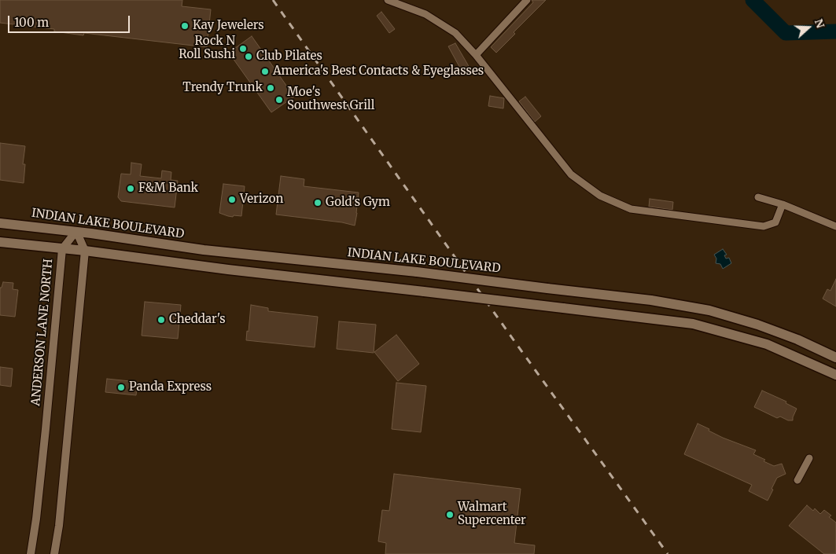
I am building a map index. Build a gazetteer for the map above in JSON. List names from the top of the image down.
{
  "streets": {
    "main road": ["INDIAN LAKE BOULEVARD"],
    "street": ["ANDERSON LANE NORTH"]
  },
  "crossings": [
    ["INDIAN LAKE BOULEVARD", "ANDERSON LANE NORTH"]
  ],
  "places": [
    "Kay Jewelers",
    "Rock N Roll Sushi",
    "Club Pilates",
    "America's Best Contacts & Eyeglasses",
    "Trendy Trunk",
    "Moe's Southwest Grill",
    "F&M Bank",
    "Verizon",
    "Gold's Gym",
    "Cheddar's",
    "Panda Express",
    "Walmart Supercenter"
  ],
  "scale_bar": "100 m",
  "north": "right"
}
